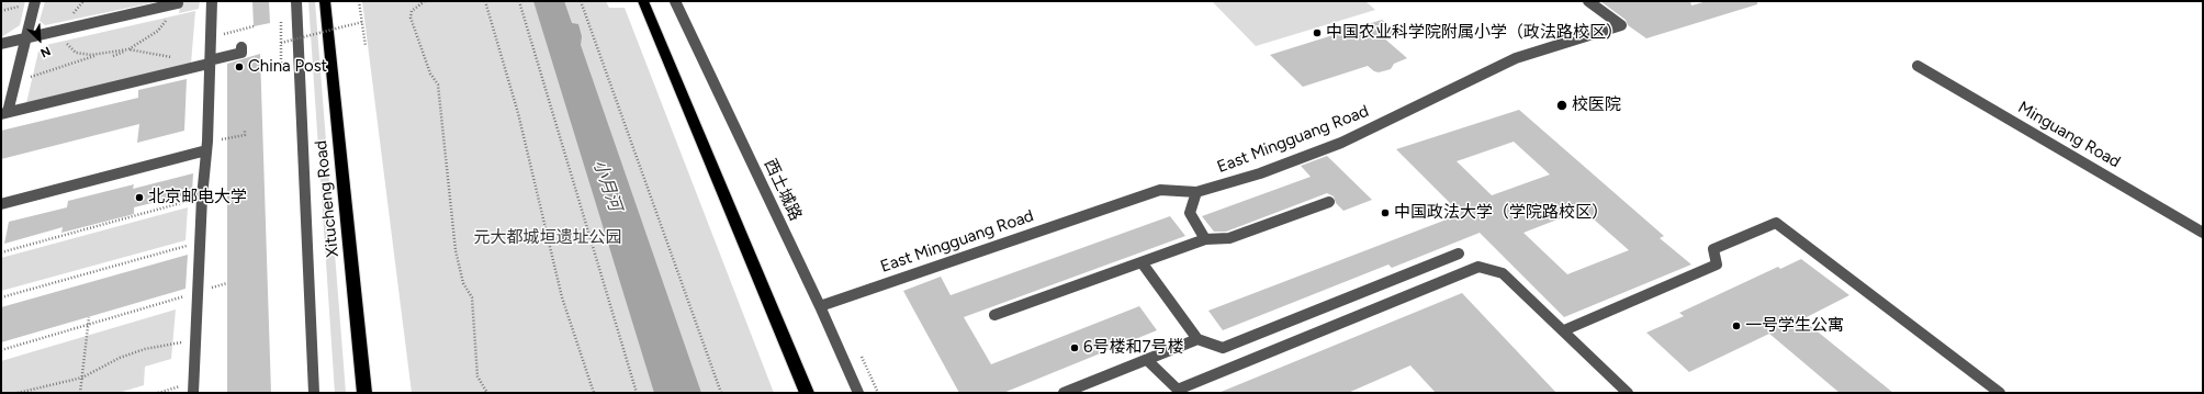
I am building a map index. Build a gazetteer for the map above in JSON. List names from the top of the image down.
{
  "streets": {
    "highway": ["Xitucheng Road"],
    "street": ["Minguang Road", "East Mingguang Road", "西土城路"]
  },
  "crossings": [
    ["East Mingguang Road", "西土城路"]
  ],
  "water": ["小月河"],
  "parks": ["元大都城垣遗址公园"],
  "places": [
    "中国农业科学院附属小学（政法路校区）",
    "China Post",
    "校医院",
    "北京邮电大学",
    "中国政法大学（学院路校区）",
    "一号学生公寓",
    "6号楼和7号楼"
  ],
  "north": "bottom right"
}
